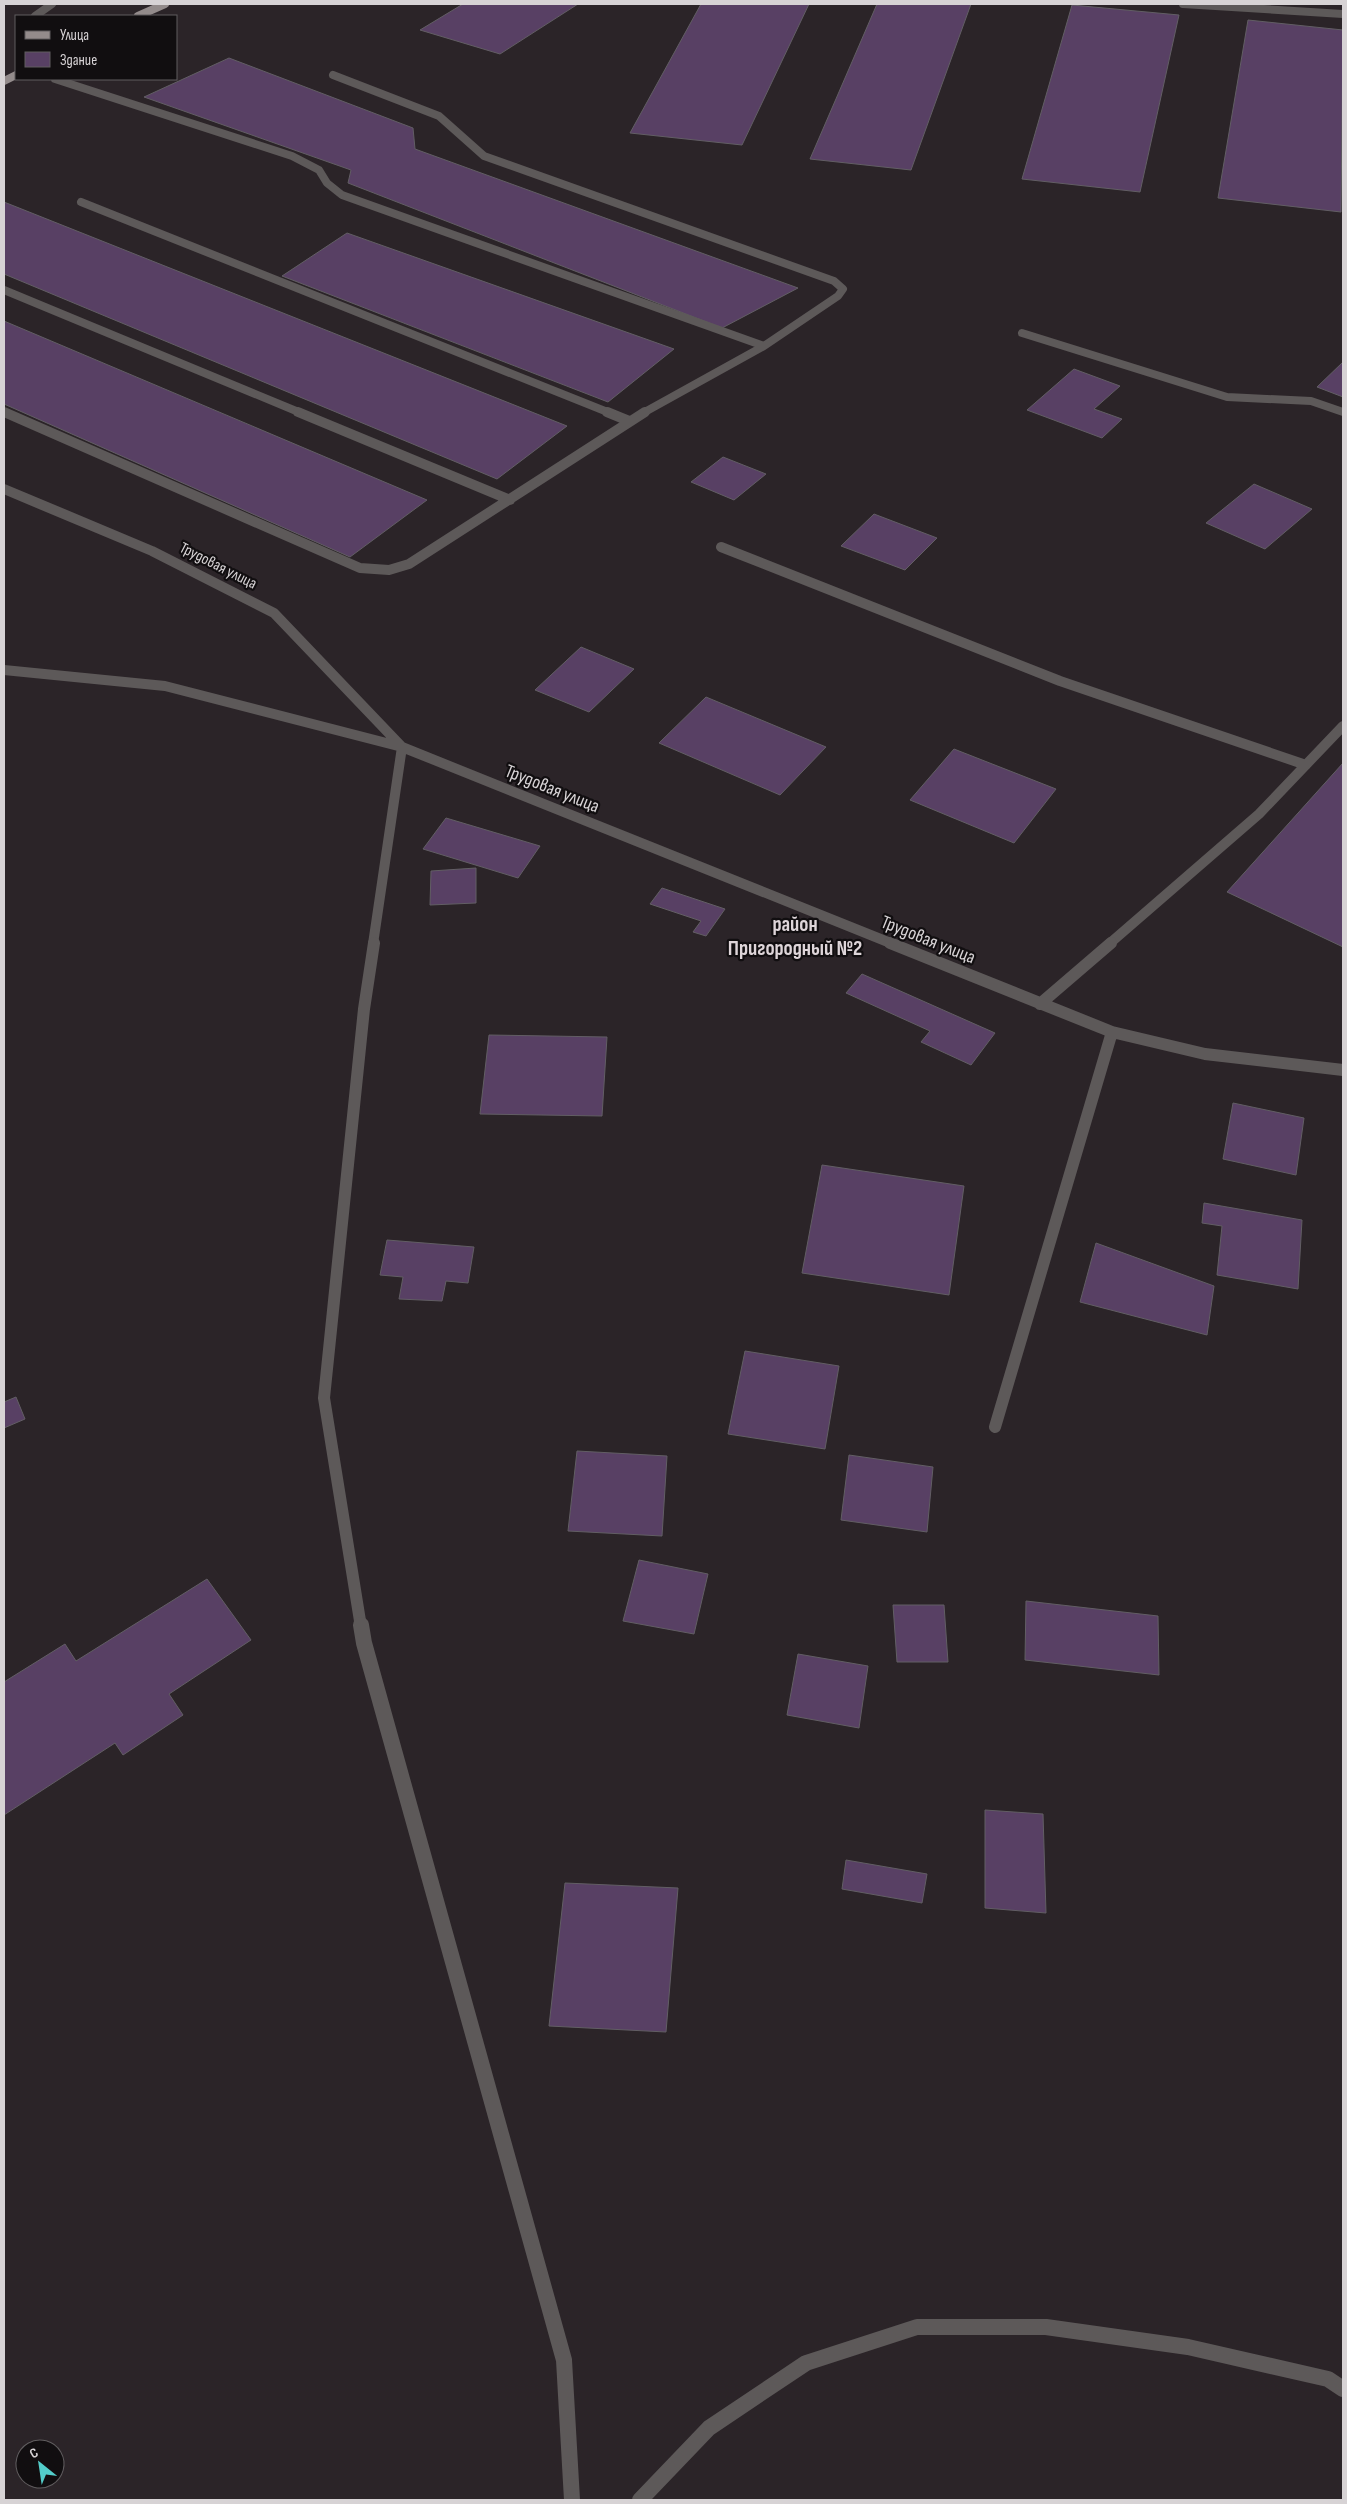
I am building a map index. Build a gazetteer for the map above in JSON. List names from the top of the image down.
{
  "streets": {
    "street": ["Трудовая улица"]
  },
  "districts": ["район Пригородный №2"],
  "legend": ["Улица", "Здание"],
  "north": "top left"
}
